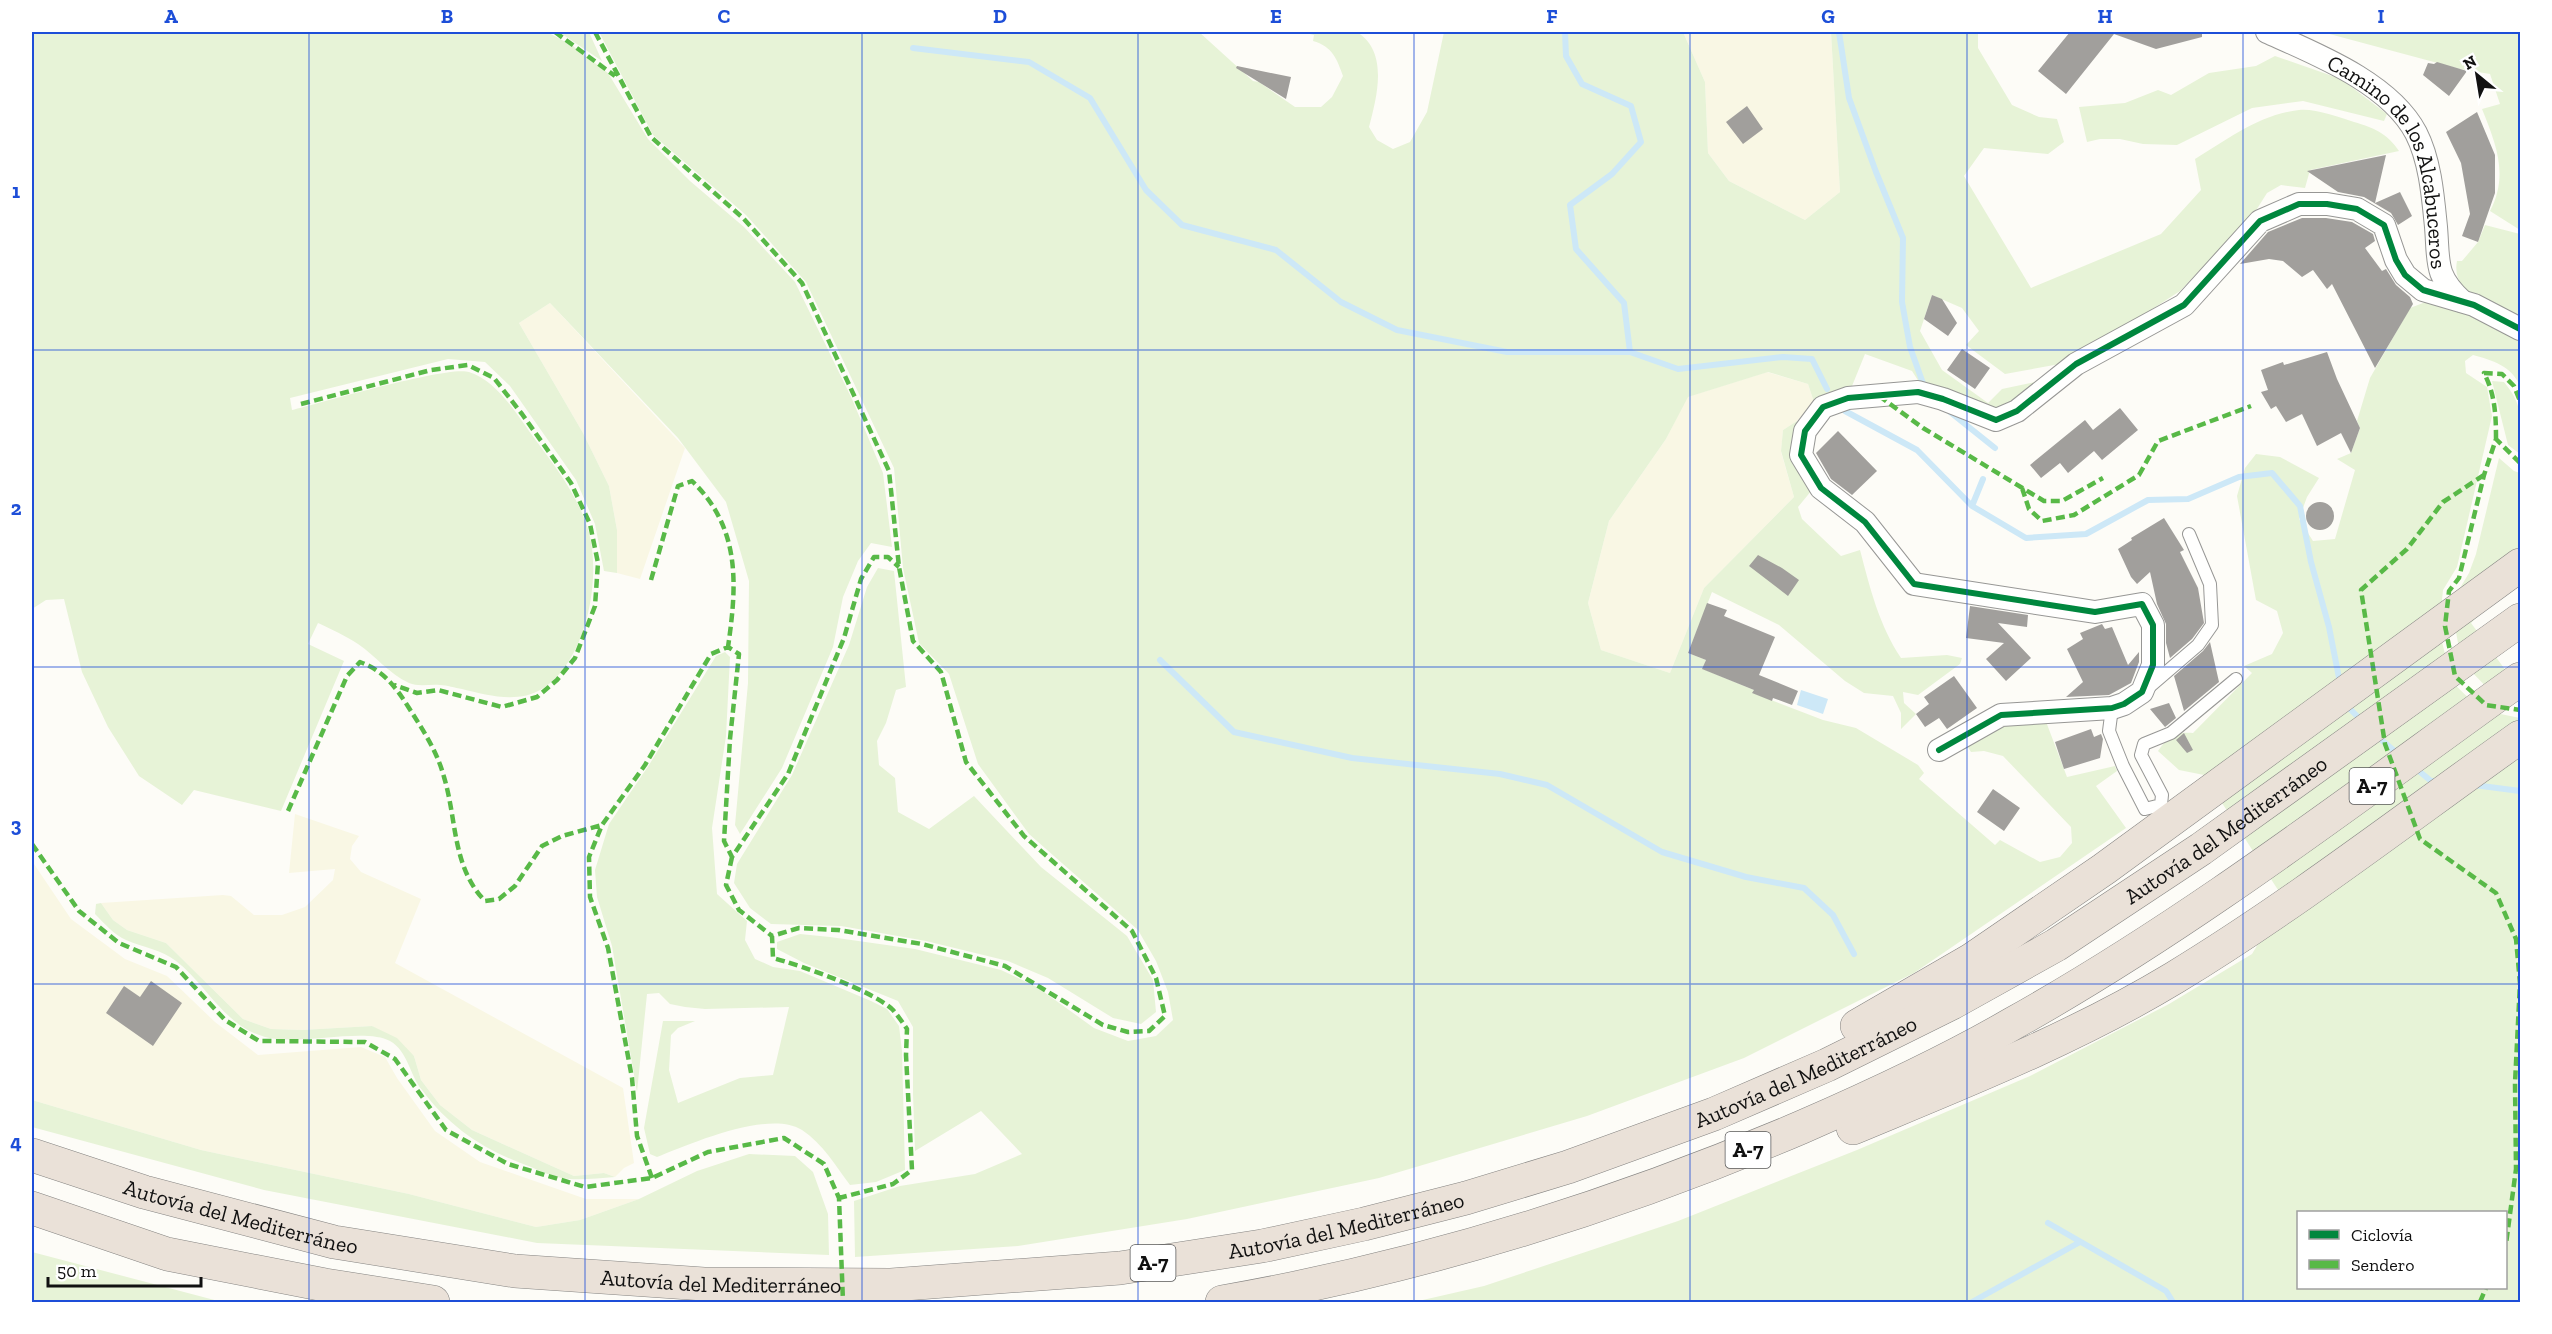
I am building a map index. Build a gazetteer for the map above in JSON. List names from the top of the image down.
{
  "streets": {
    "highway": ["A-7", "Autovía del Mediterráneo"],
    "street": ["Camino de los Alcabuceros"]
  },
  "legend": ["Ciclovía", "Sendero"],
  "scale_bar": "50 m",
  "north": "top left",
  "grid": {
    "columns": [
      "A",
      "B",
      "C",
      "D",
      "E",
      "F",
      "G",
      "H",
      "I"
    ],
    "rows": [
      "1",
      "2",
      "3",
      "4"
    ]
  }
}
